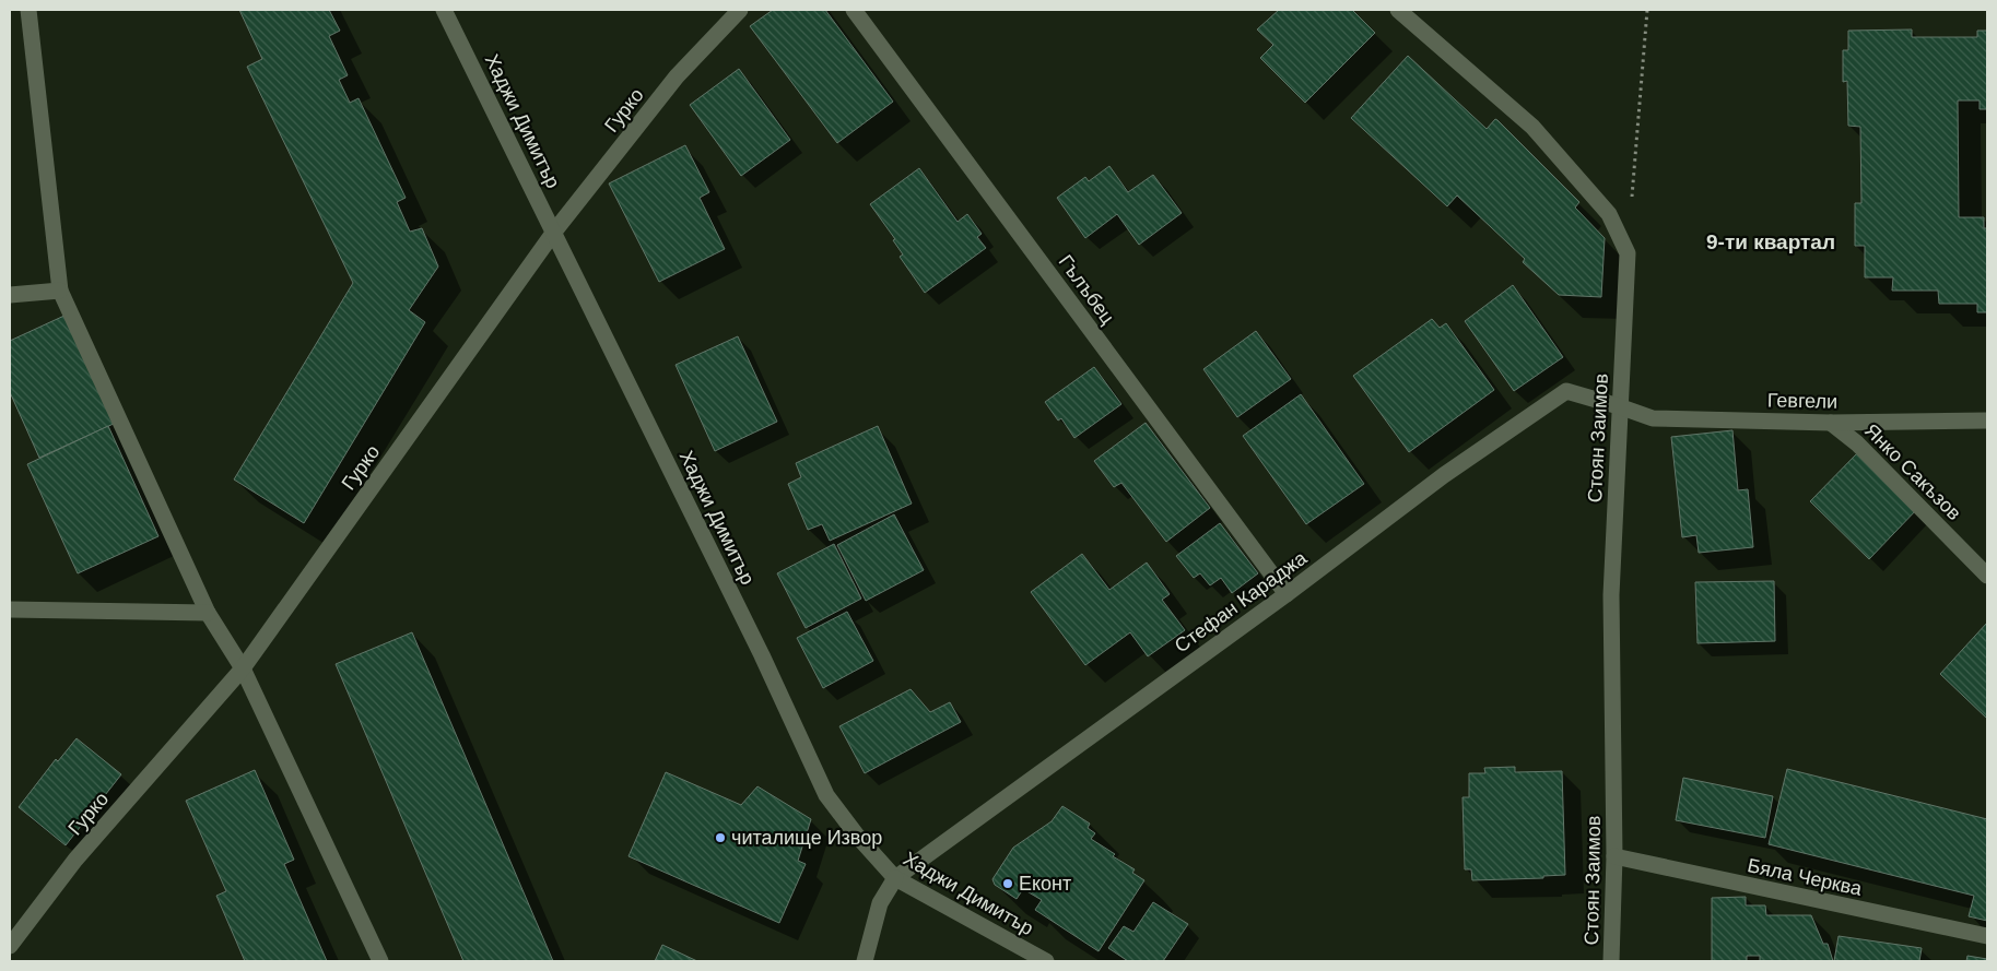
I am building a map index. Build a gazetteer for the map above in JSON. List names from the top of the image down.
{
  "streets": {
    "street": [
      "Гурко",
      "Хаджи Димитър",
      "Гълъбец",
      "Гевгели",
      "Стоян Заимов",
      "Янко Сакъзов",
      "Стефан Караджа",
      "Бяла Черква"
    ]
  },
  "crossings": [
    ["Гурко", "Хаджи Димитър"],
    ["Хаджи Димитър", "Стефан Караджа"],
    ["Гълъбец", "Стефан Караджа"],
    ["Гевгели", "Стоян Заимов"],
    ["Гевгели", "Янко Сакъзов"],
    ["Гевгели", "Стефан Караджа"],
    ["Стоян Заимов", "Стефан Караджа"],
    ["Стоян Заимов", "Бяла Черква"]
  ],
  "districts": ["9-ти квартал"],
  "places": ["читалище Извор", "Еконт"]
}
